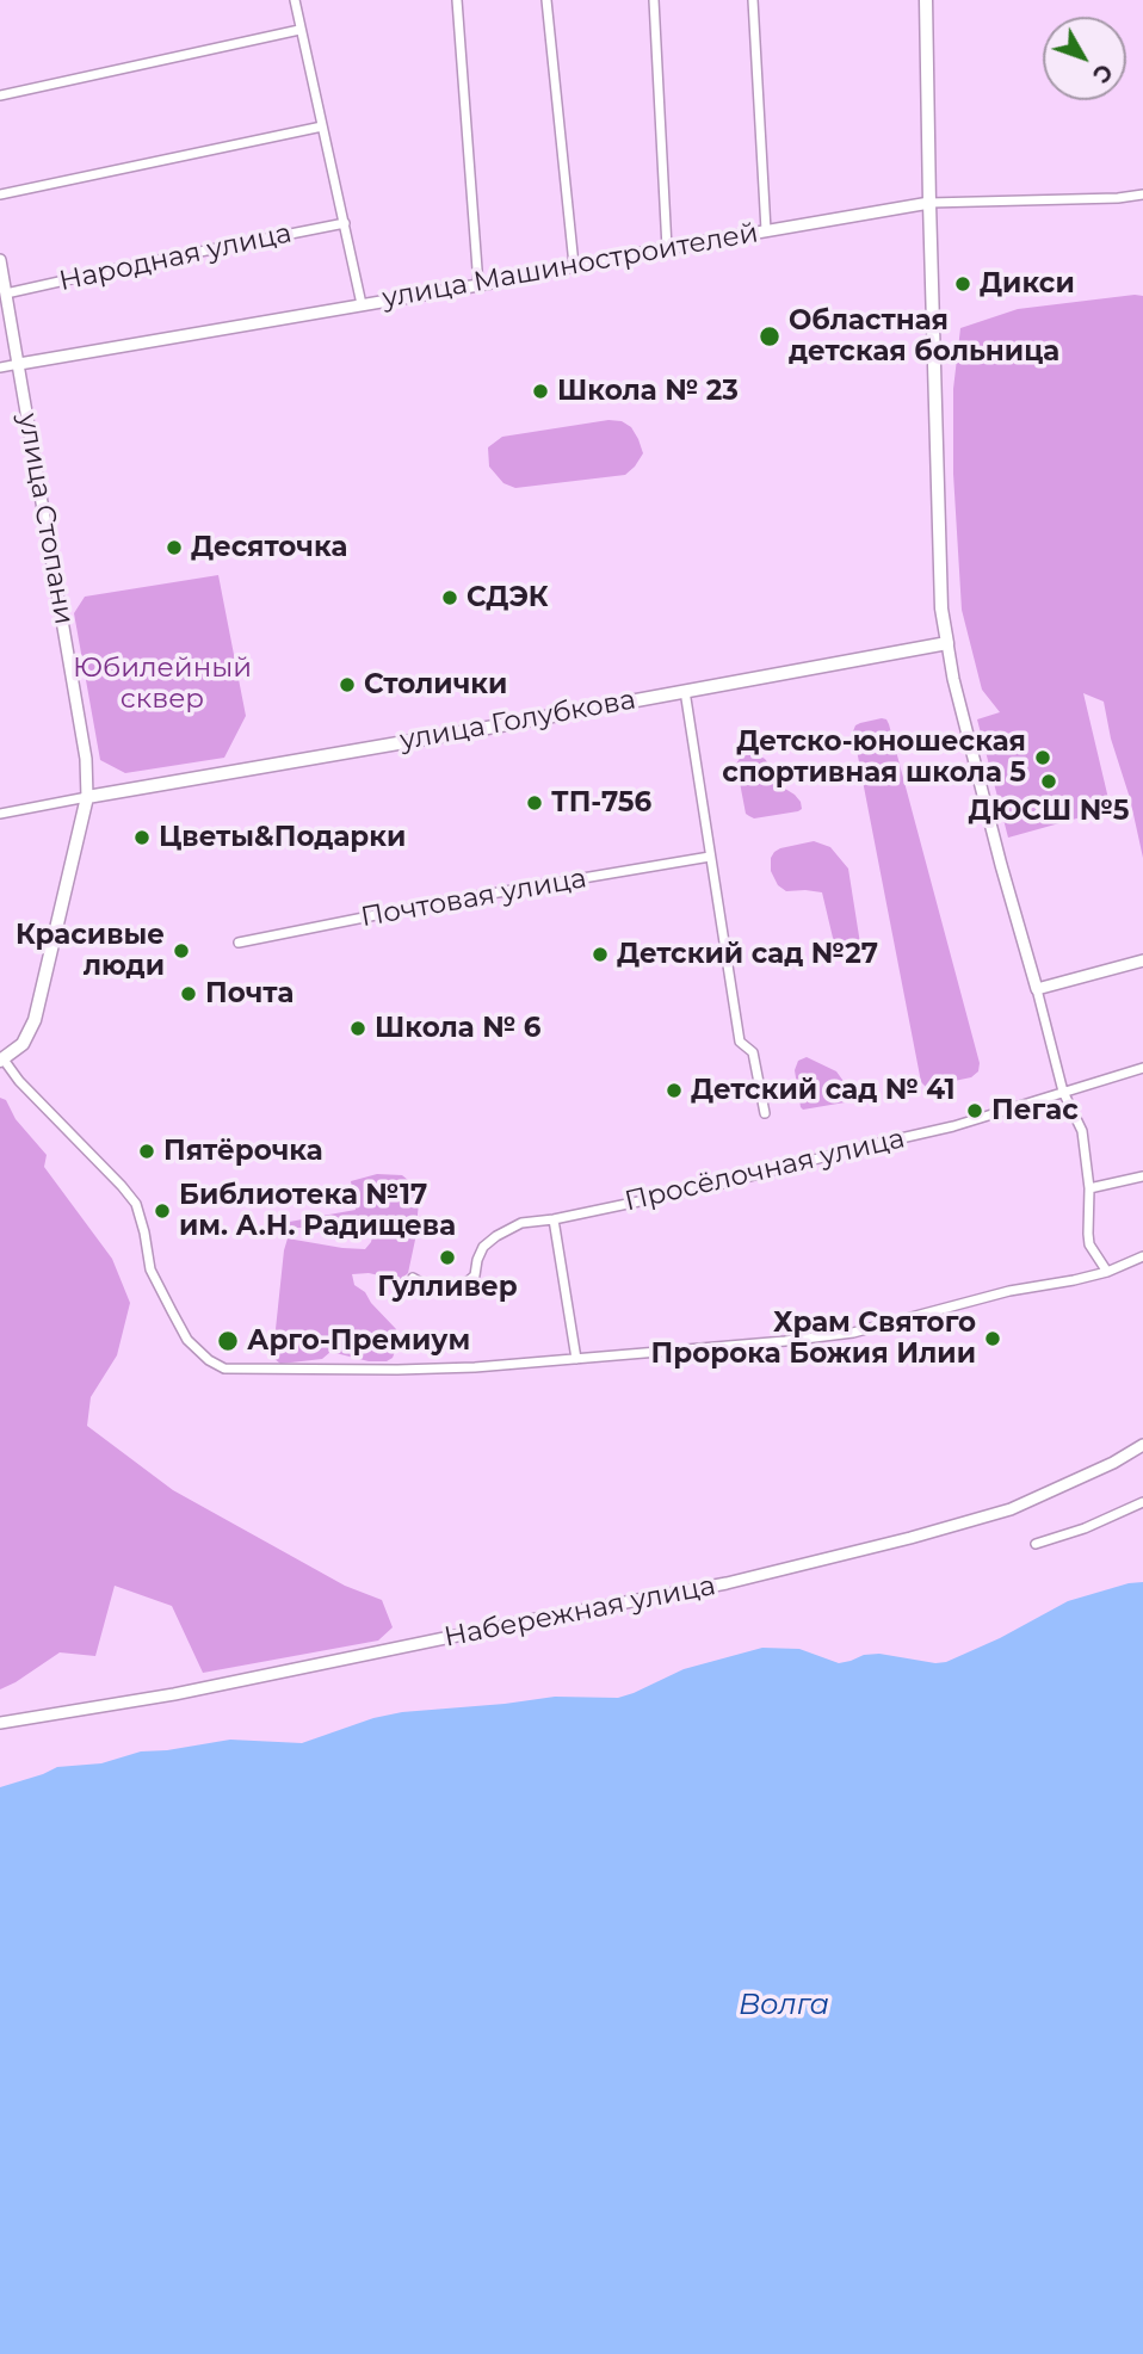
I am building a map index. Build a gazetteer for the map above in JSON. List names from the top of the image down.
{
  "streets": {
    "main road": ["улица Стопани", "улица Голубкова"],
    "street": [
      "Народная улица",
      "улица Машиностроителей",
      "Почтовая улица",
      "Просёлочная улица",
      "Набережная улица"
    ]
  },
  "crossings": [
    ["Народная улица", "улица Стопани"],
    ["улица Машиностроителей", "улица Стопани"],
    ["улица Стопани", "улица Голубкова"]
  ],
  "water": ["Волга"],
  "parks": ["Юбилейный сквер"],
  "places": [
    "Дикси",
    "Областная детская больница",
    "Школа № 23",
    "Десяточка",
    "СДЭК",
    "Столички",
    "Детско-юношеская спортивная школа 5",
    "ДЮСШ №5",
    "ТП-756",
    "Цветы&Подарки",
    "Красивые люди",
    "Детский сад №27",
    "Почта",
    "Школа № 6",
    "Детский сад № 41",
    "Пегас",
    "Пятёрочка",
    "Библиотека №17 им. А.Н. Радищева",
    "Гулливер",
    "Храм Святого Пророка Божия Илии",
    "Арго-Премиум"
  ],
  "north": "bottom right"
}
